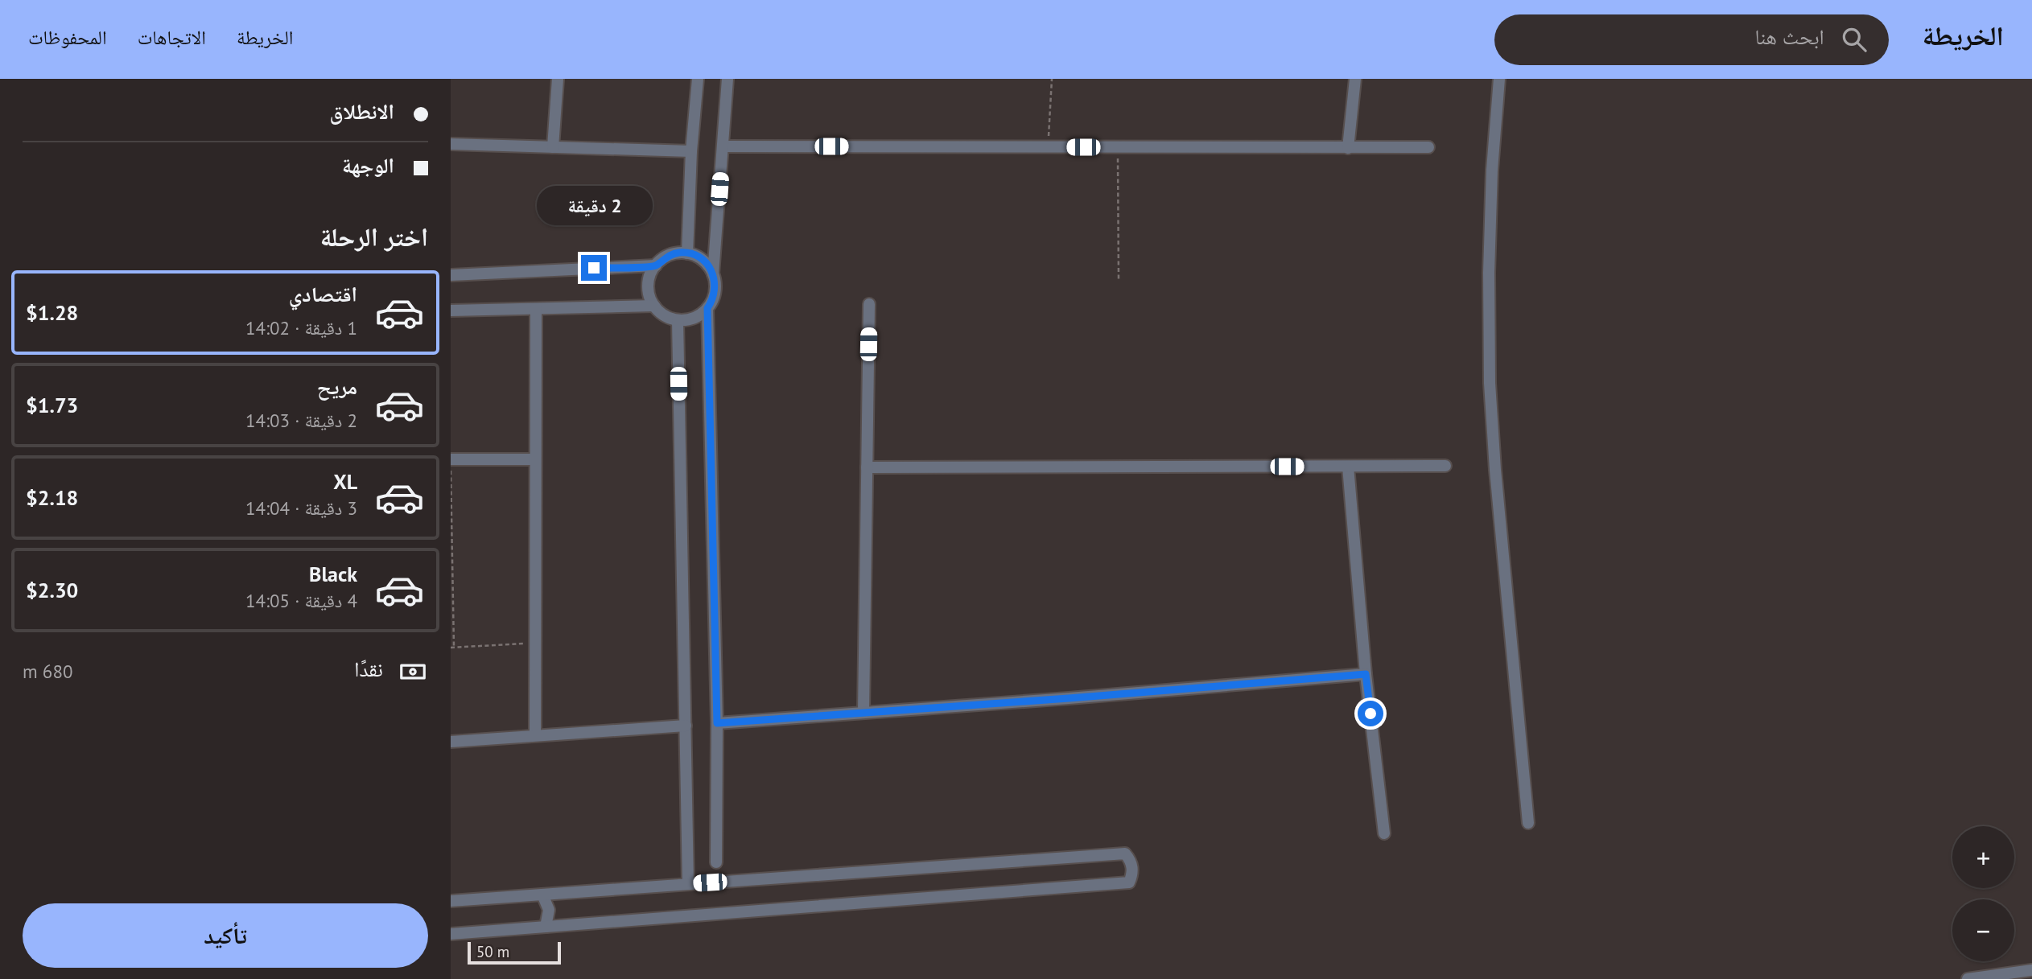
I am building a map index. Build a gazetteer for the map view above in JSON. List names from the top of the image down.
{
  "scale_bar": "50 m",
  "page": {
    "header": "الخريطة",
    "search": "ابحث هنا",
    "nav": ["الخريطة", "الاتجاهات", "المحفوظات"],
    "banner": ["الانطلاق", "الوجهة"],
    "bubble": "2 دقيقة",
    "heading": "اختر الرحلة",
    "list": [
      {
        "name": "اقتصادي",
        "note": "1 دقيقة · 14:02",
        "value": "$1.28"
      },
      {
        "name": "مريح",
        "note": "2 دقيقة · 14:03",
        "value": "$1.73"
      },
      {
        "name": "XL",
        "note": "3 دقيقة · 14:04",
        "value": "$2.18"
      },
      {
        "name": "Black",
        "note": "4 دقيقة · 14:05",
        "value": "$2.30"
      }
    ],
    "pay": ["نقدًا", "680 m"],
    "map_buttons": ["+", "−"],
    "buttons": "تأكيد",
    "scale": "50 m"
  }
}
